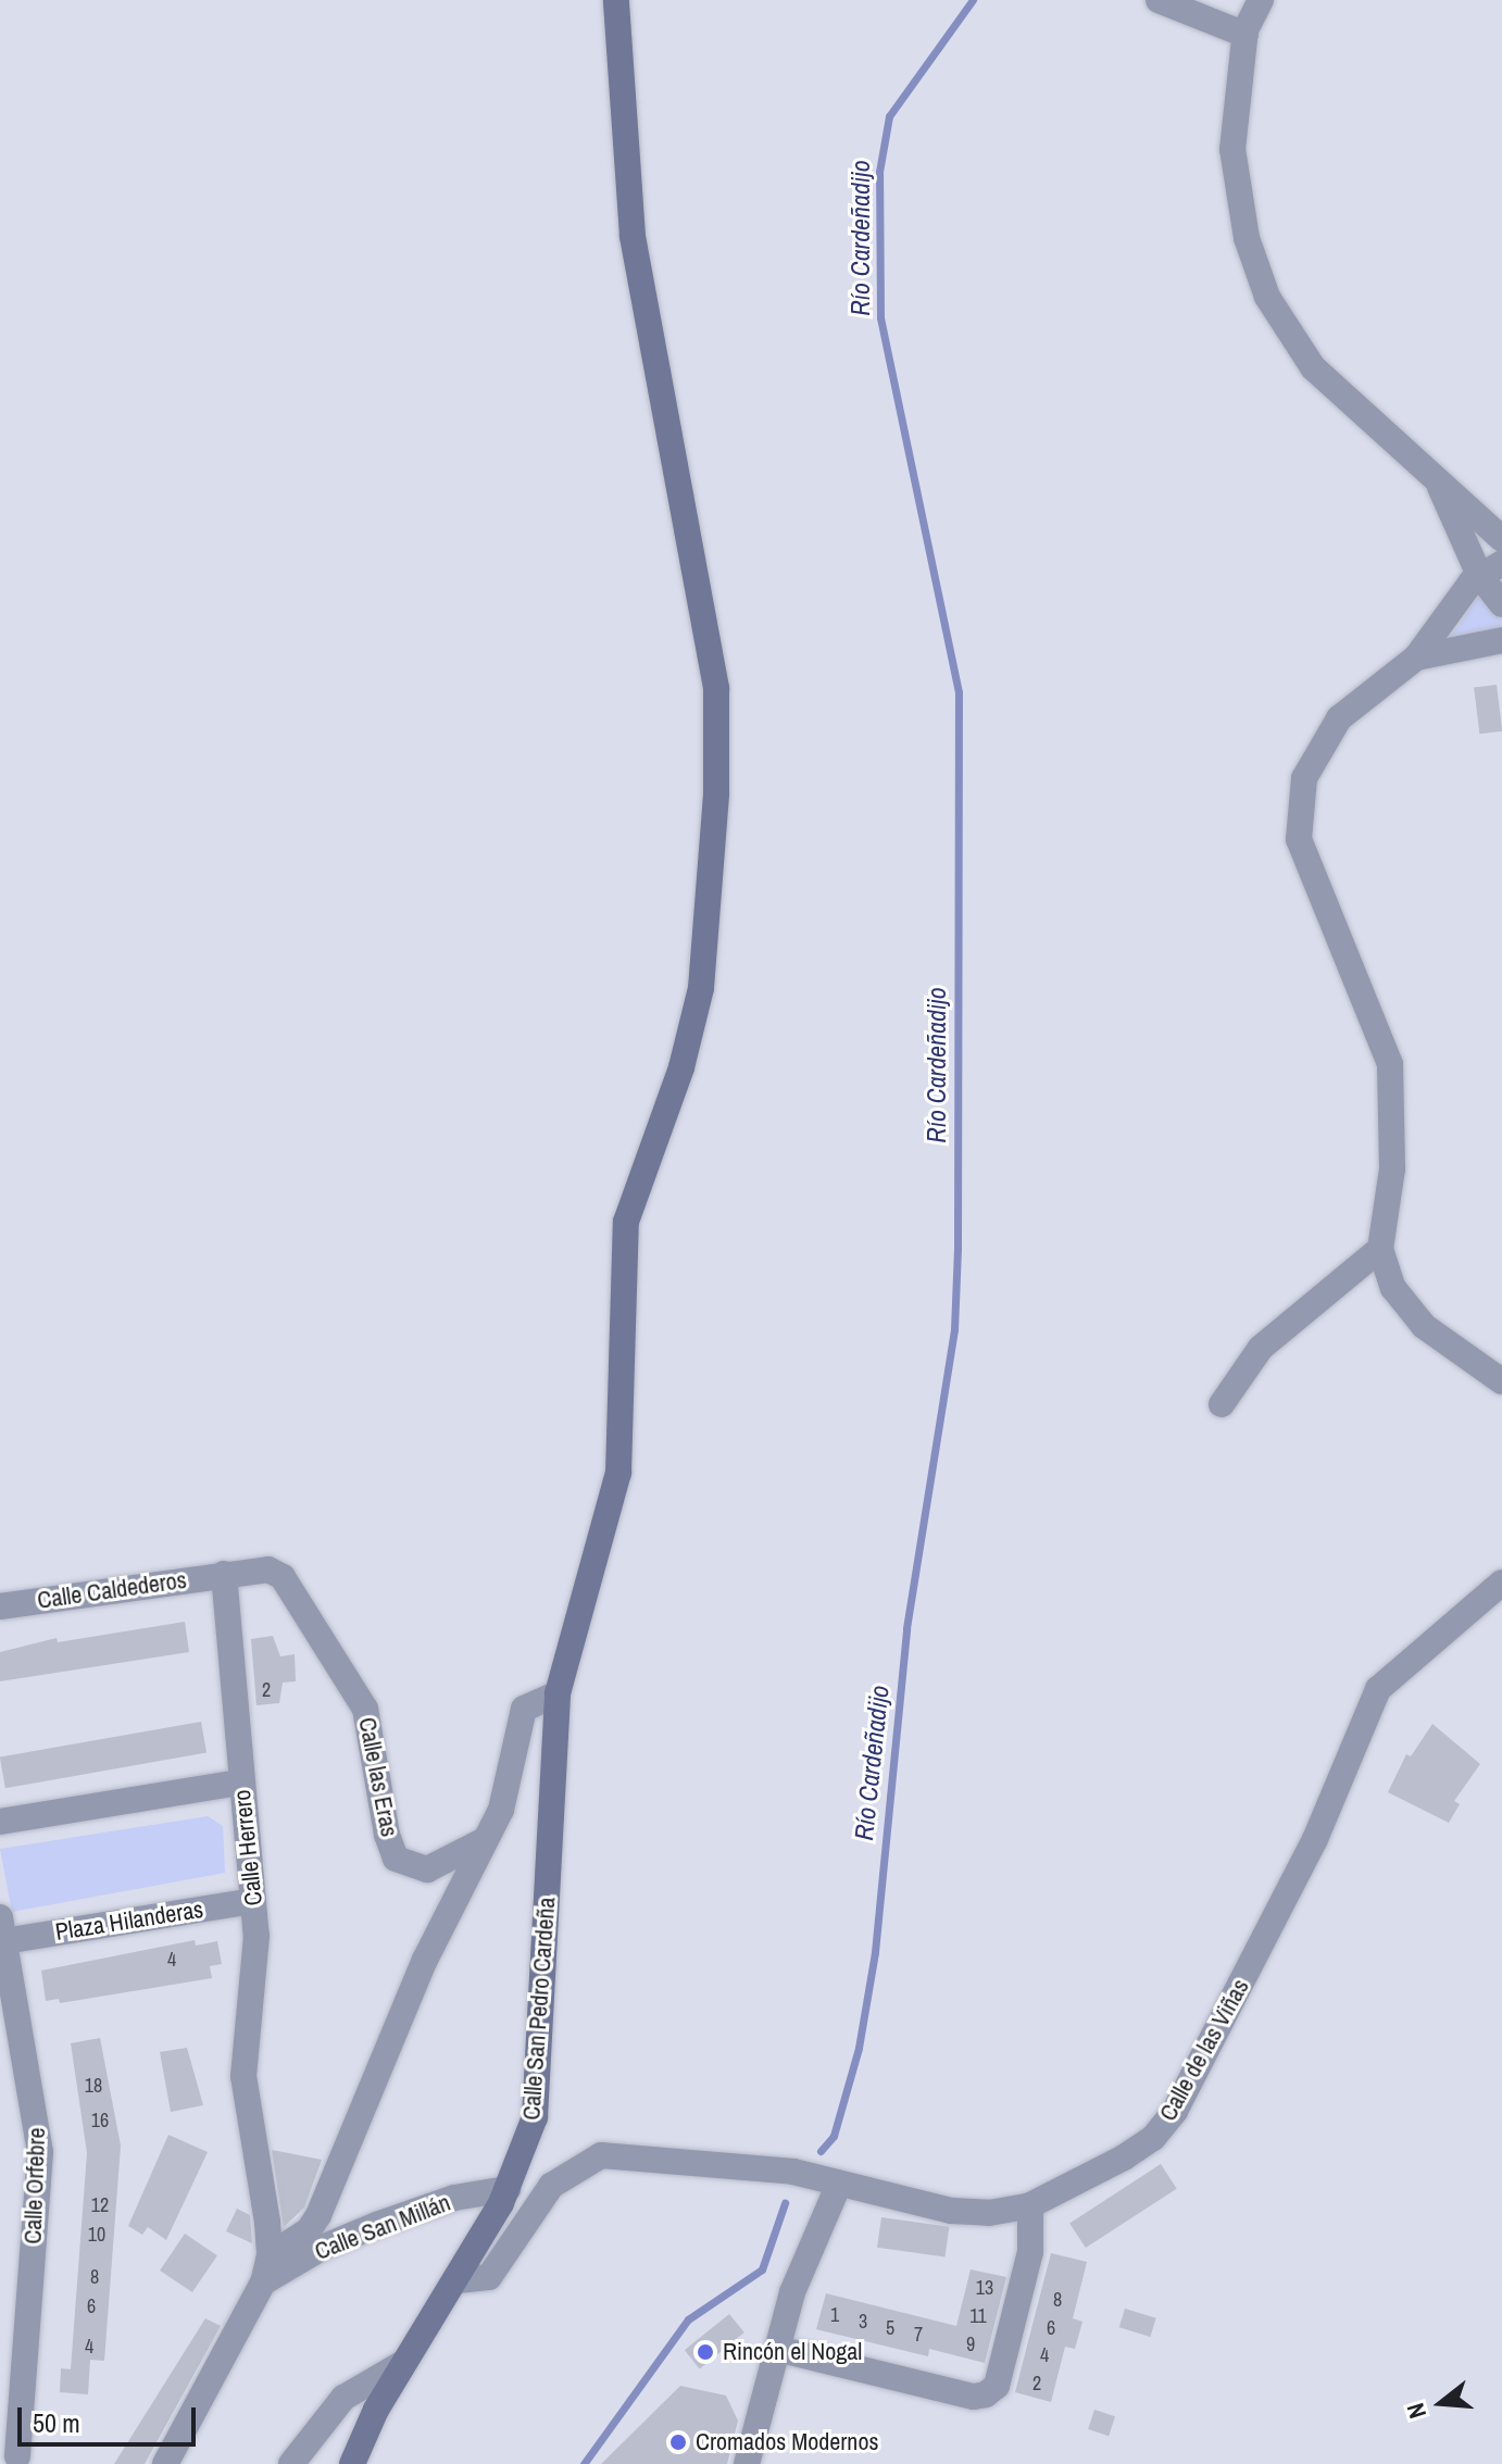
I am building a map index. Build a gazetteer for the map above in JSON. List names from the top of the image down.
{
  "streets": {
    "main road": ["Calle San Pedro Cardeña"],
    "street": [
      "Calle Caldederos",
      "Calle las Eras",
      "Calle Herrero",
      "Plaza Hilanderas",
      "Calle de las Viñas",
      "Calle Orfebre",
      "Calle San Millán"
    ]
  },
  "crossings": [
    ["Calle Caldederos", "Calle las Eras"],
    ["Calle Caldederos", "Calle Herrero"],
    ["Calle las Eras", "Calle Herrero"],
    ["Calle las Eras", "Calle San Millán"],
    ["Calle Herrero", "Plaza Hilanderas"],
    ["Calle Herrero", "Calle San Millán"],
    ["Plaza Hilanderas", "Calle Orfebre"],
    ["Calle San Pedro Cardeña", "Calle de las Viñas"],
    ["Calle San Pedro Cardeña", "Calle San Millán"]
  ],
  "water": ["Río Cardeñadijo"],
  "places": ["Rincón el Nogal", "Cromados Modernos"],
  "house_numbers": [
    "2",
    "4",
    "18",
    "16",
    "12",
    "10",
    "8",
    "13",
    "8",
    "6",
    "1",
    "11",
    "3",
    "5",
    "6",
    "7",
    "9",
    "4",
    "4",
    "2"
  ],
  "scale_bar": "50 m",
  "north": "left"
}
